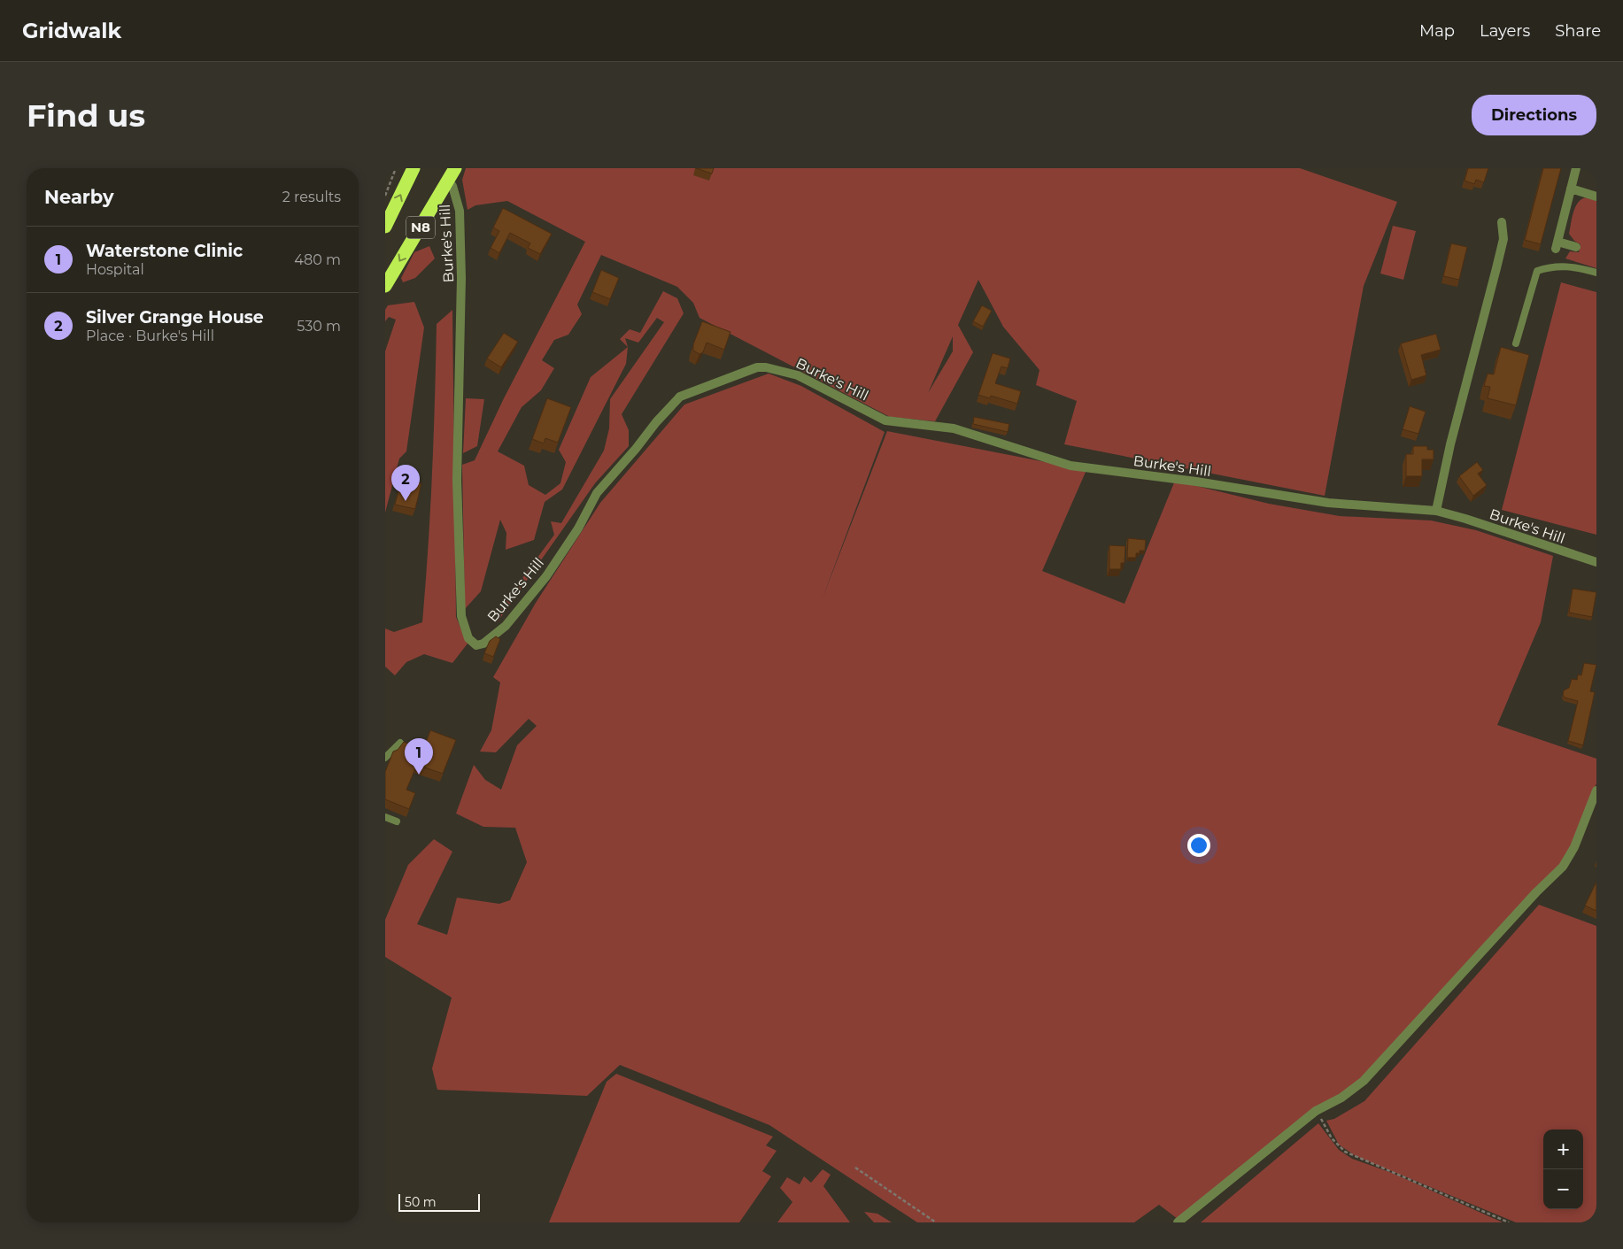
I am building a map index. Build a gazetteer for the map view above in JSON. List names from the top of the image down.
{
  "streets": {
    "highway": ["N8"],
    "street": ["Burke's Hill"]
  },
  "crossings": [
    ["N8", "Burke's Hill"]
  ],
  "scale_bar": "50 m",
  "page": {
    "header": "Gridwalk",
    "nav": ["Map", "Layers", "Share"],
    "buttons": "Directions",
    "title": "Find us",
    "heading": ["Nearby", "2 results"],
    "list": [
      {
        "mark": "1",
        "name": "Waterstone Clinic",
        "note": "Hospital",
        "value": "480 m"
      },
      {
        "mark": "2",
        "name": "Silver Grange House",
        "note": "Place · Burke's Hill",
        "value": "530 m"
      }
    ],
    "pins": ["2", "1"],
    "map_buttons": ["+", "−"],
    "scale": "50 m"
  }
}
